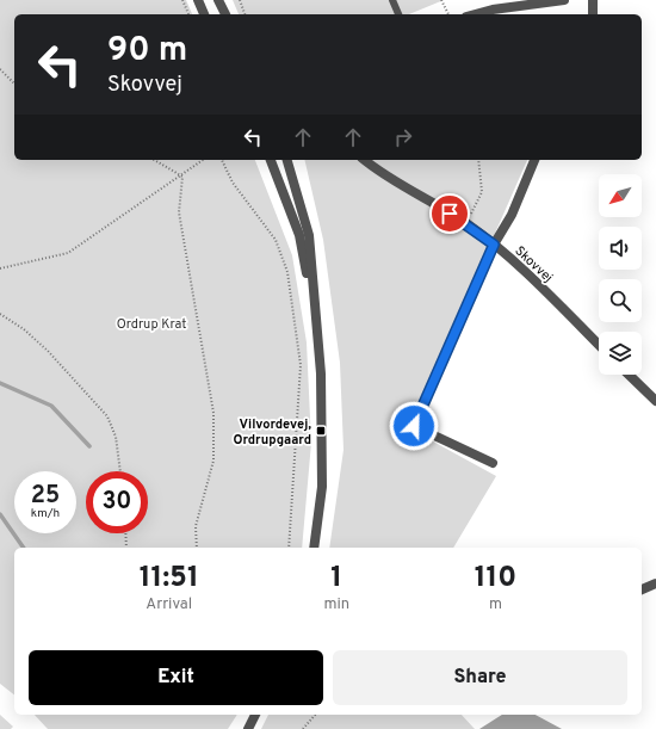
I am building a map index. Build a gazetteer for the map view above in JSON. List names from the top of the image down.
{
  "streets": {
    "street": ["Skovvej"]
  },
  "parks": ["Ordrup Krat"],
  "places": {
    "transit": ["Vilvordevej, Ordrupgaard"]
  },
  "north": "bottom left",
  "page": {
    "turn": ["90 m", "Skovvej"],
    "speed": "25 km/h",
    "limit": "30",
    "eta": [
      "11:51",
      "Arrival",
      "1",
      "min",
      "110",
      "m"
    ],
    "buttons": ["Exit", "Share"]
  }
}
